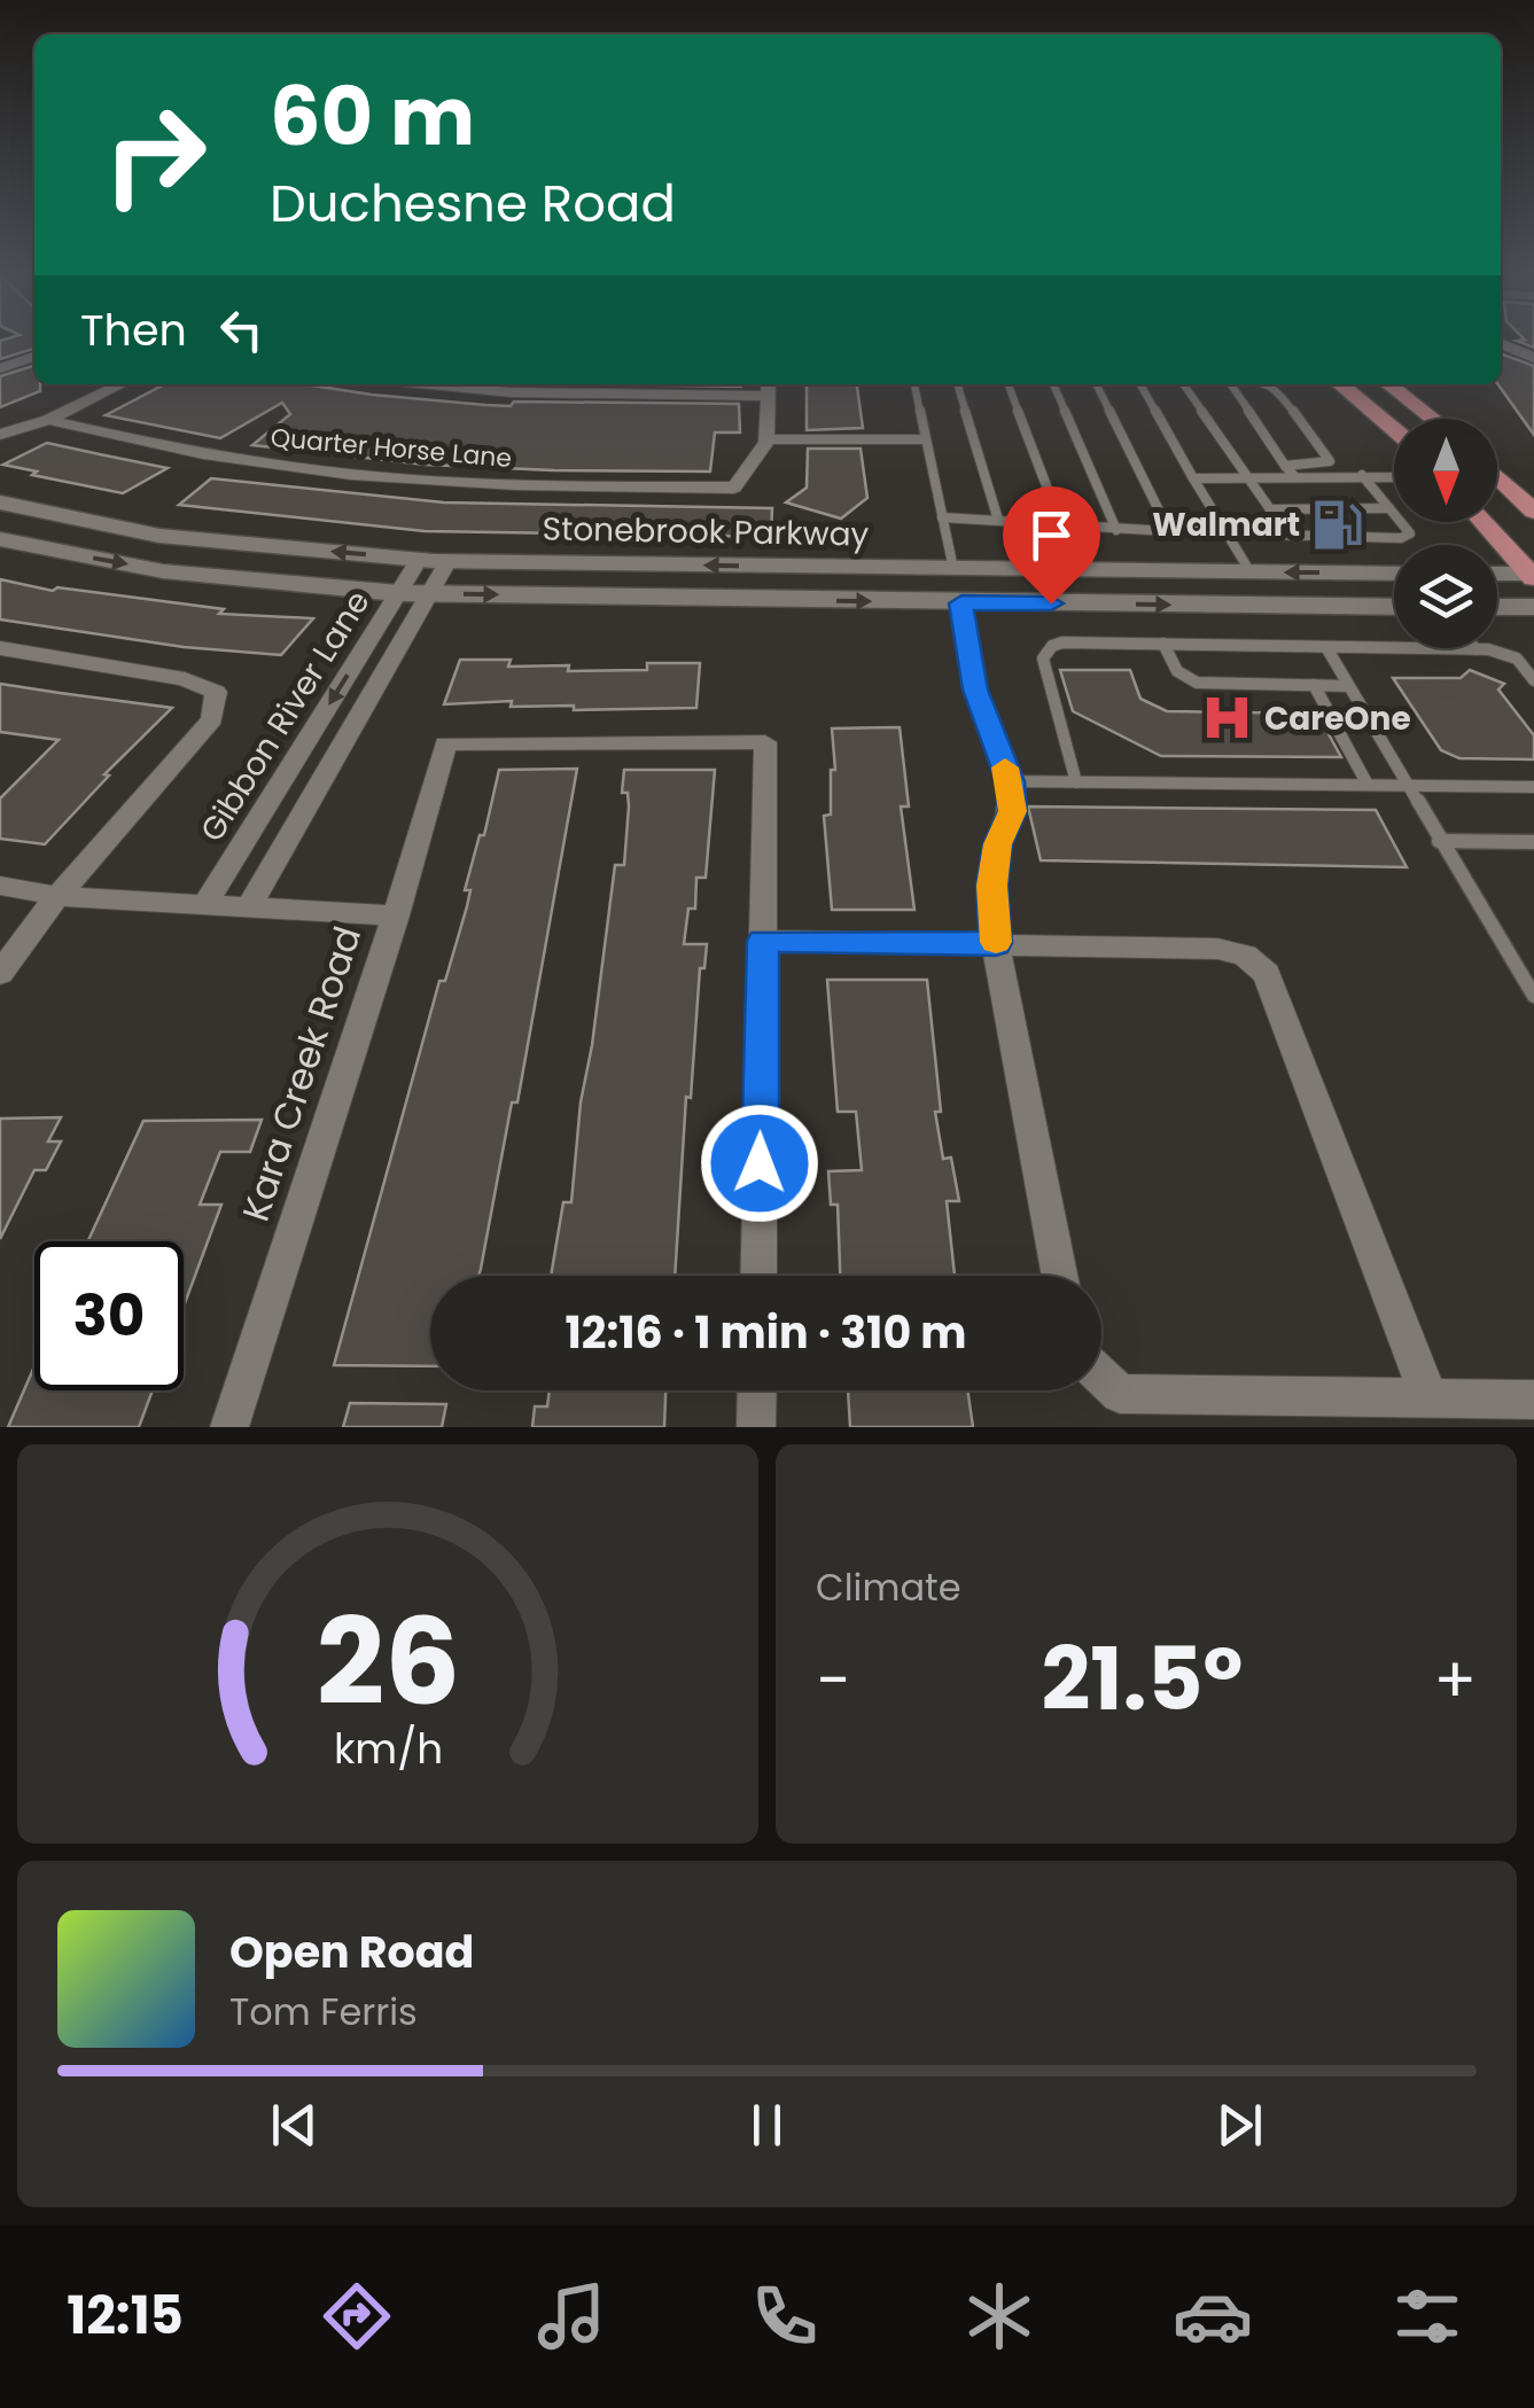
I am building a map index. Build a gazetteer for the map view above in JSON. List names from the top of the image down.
{
  "streets": {
    "main road": ["Stonebrook Parkway"],
    "street": ["Quarter Horse Lane", "Gibbon River Lane", "Kara Creek Road"]
  },
  "crossings": [
    ["Stonebrook Parkway", "Gibbon River Lane"]
  ],
  "places": {
    "fuel station": ["Walmart"],
    "hospital": ["CareOne"]
  },
  "north": "bottom",
  "page": {
    "turn": ["60 m", "Duchesne Road"],
    "then": "Then",
    "limit": "30",
    "trip": "12:16 · 1 min · 310 m",
    "tile": "Climate",
    "heat": ["−", "21.5°", "+"],
    "song": ["Open Road", "Tom Ferris"],
    "tabs": "12:15",
    "gauge": ["26", "km/h"]
  }
}
